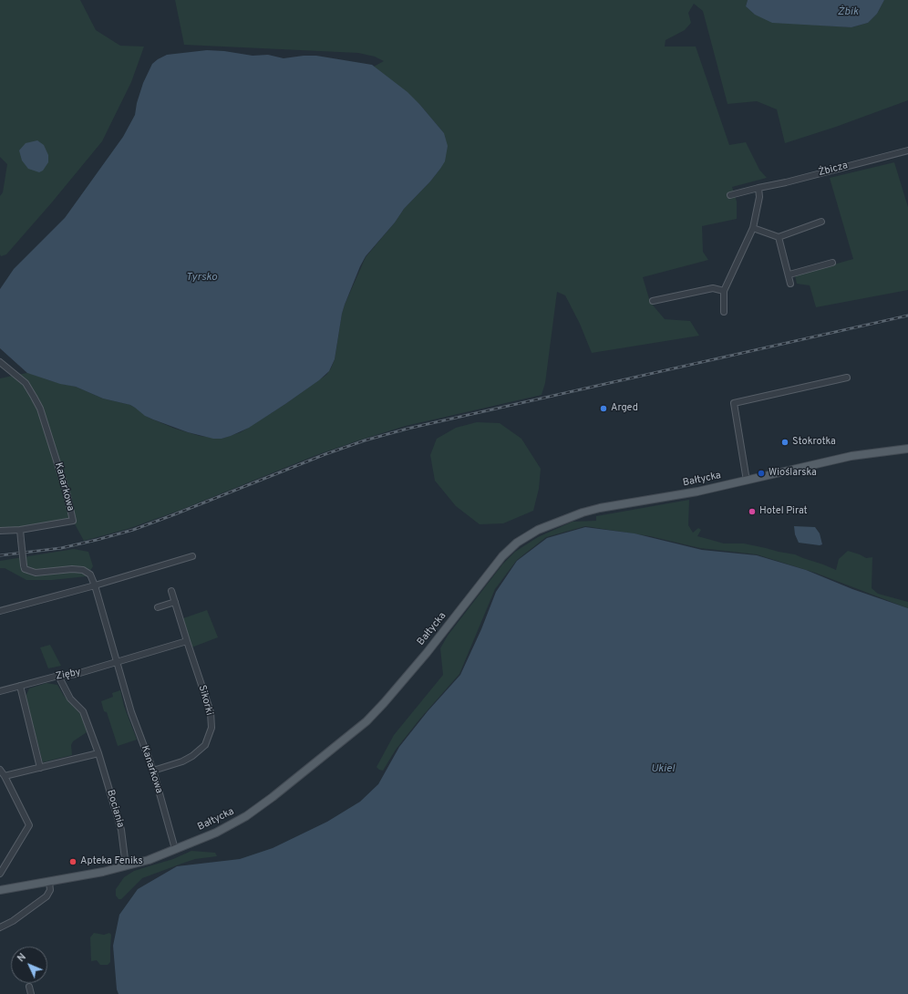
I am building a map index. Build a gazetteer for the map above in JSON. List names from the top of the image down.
{
  "streets": {
    "main road": ["Bałtycka"],
    "street": [
      "Żbicza",
      "Kanarkowa",
      "Zięby",
      "Sikorki",
      "Bociania"
    ]
  },
  "crossings": [
    ["Bałtycka", "Kanarkowa"],
    ["Bałtycka", "Bociania"],
    ["Kanarkowa", "Zięby"],
    ["Kanarkowa", "Sikorki"],
    ["Zięby", "Bociania"]
  ],
  "water": ["Żbik", "Tyrsko", "Ukiel"],
  "places": [
    "Arged",
    "Stokrotka",
    "Wioślarska",
    "Hotel Pirat",
    "Apteka Feniks"
  ],
  "north": "top left"
}
